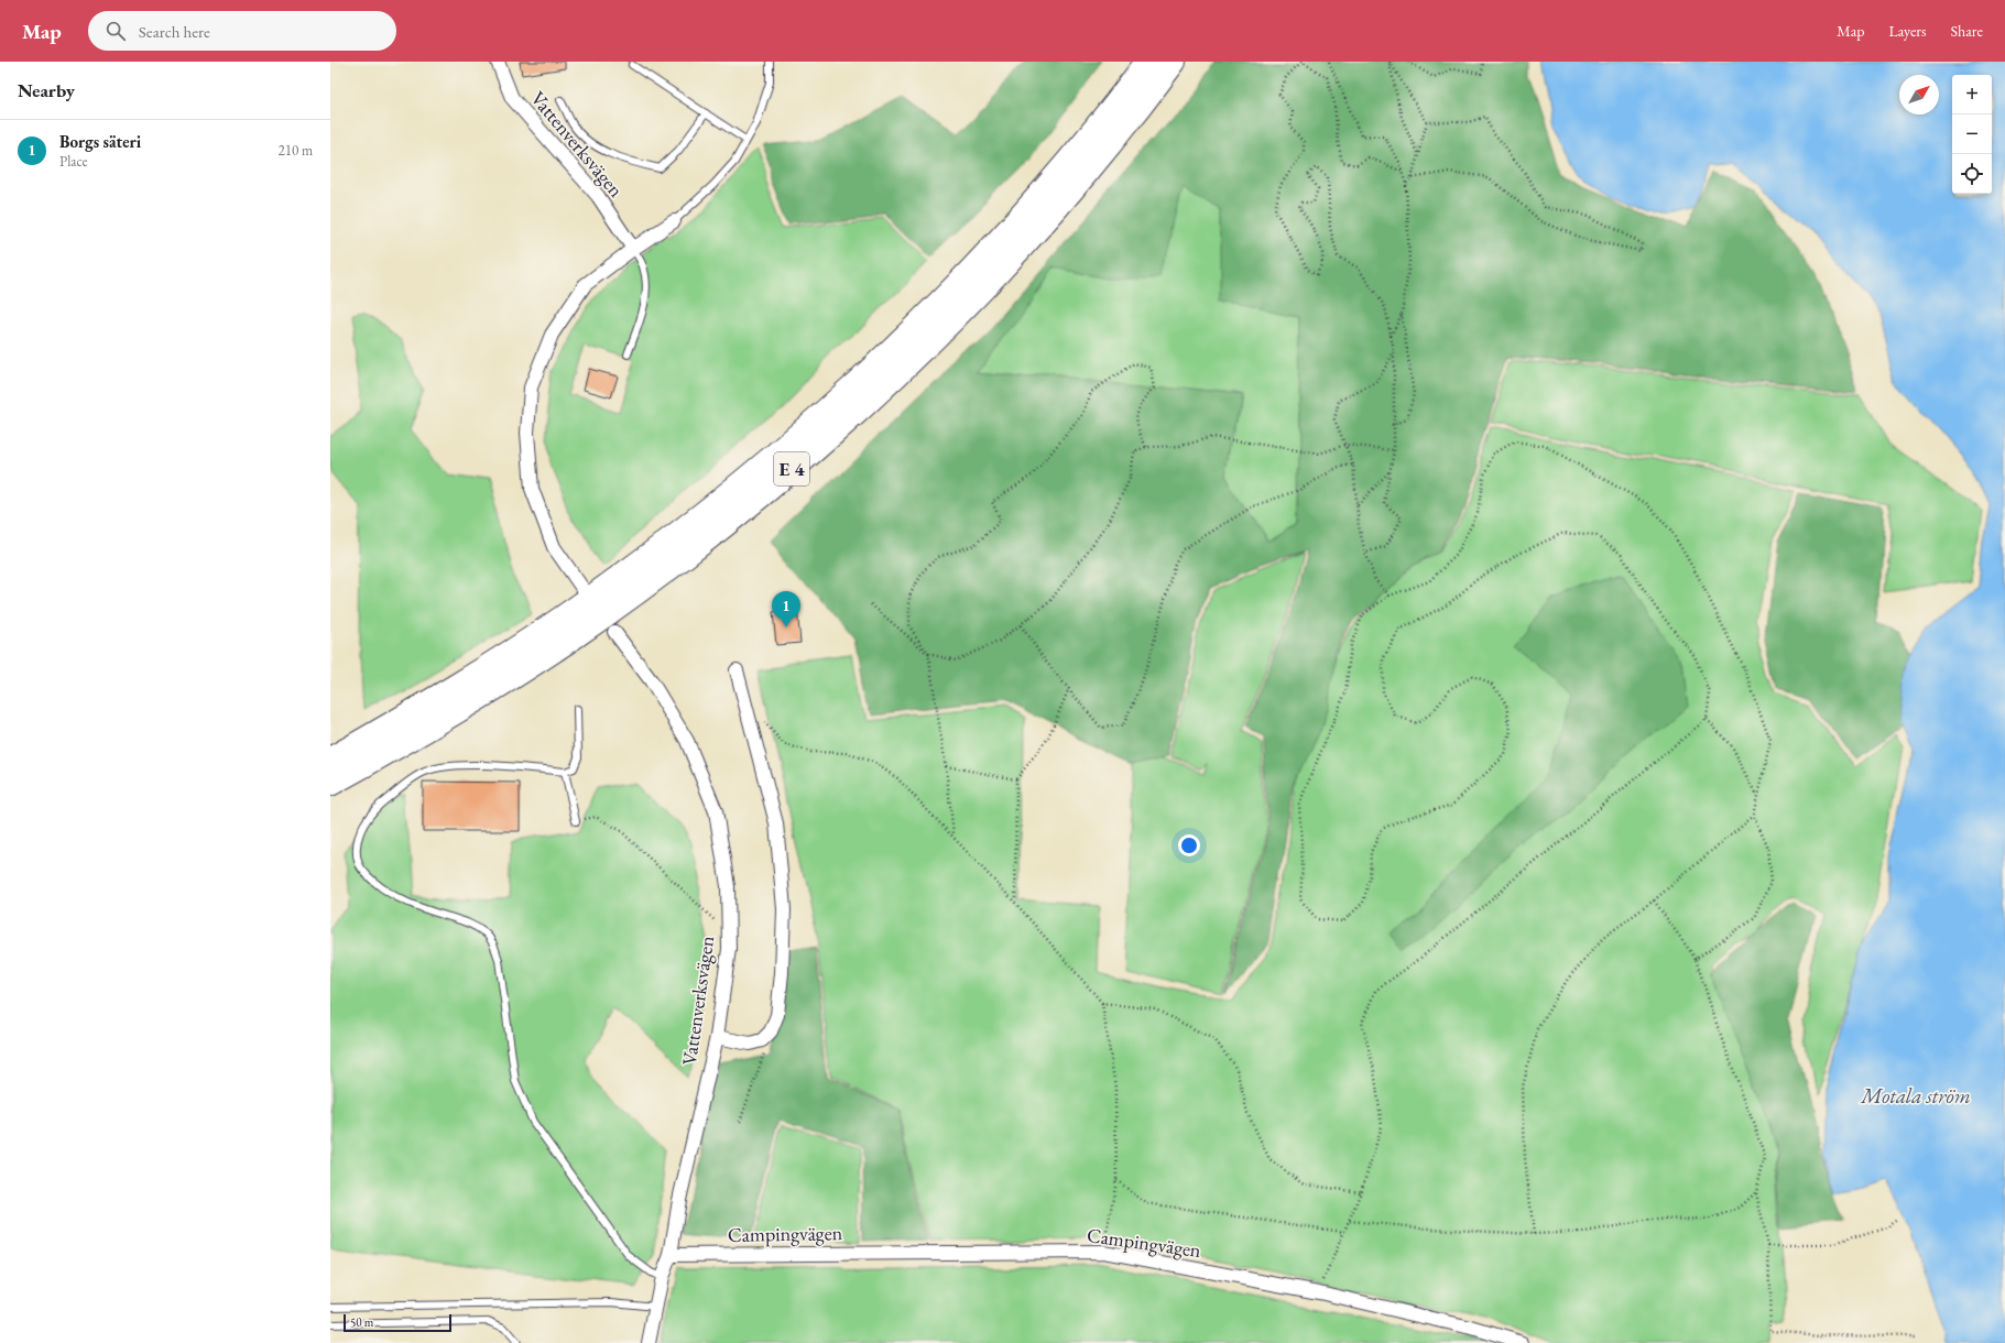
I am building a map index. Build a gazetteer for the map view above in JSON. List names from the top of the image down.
{
  "streets": {
    "highway": ["E 4"],
    "street": ["Vattenverksvägen", "Campingvägen"]
  },
  "crossings": [
    ["Vattenverksvägen", "Campingvägen"]
  ],
  "water": ["Motala ström"],
  "scale_bar": "50 m",
  "north": "top right",
  "page": {
    "header": "Map",
    "search": "Search here",
    "nav": ["Map", "Layers", "Share"],
    "heading": "Nearby",
    "map_buttons": ["+", "−"],
    "list": [
      {
        "mark": "1",
        "name": "Borgs säteri",
        "note": "Place",
        "value": "210 m"
      }
    ],
    "pins": "1",
    "scale": "50 m"
  }
}
